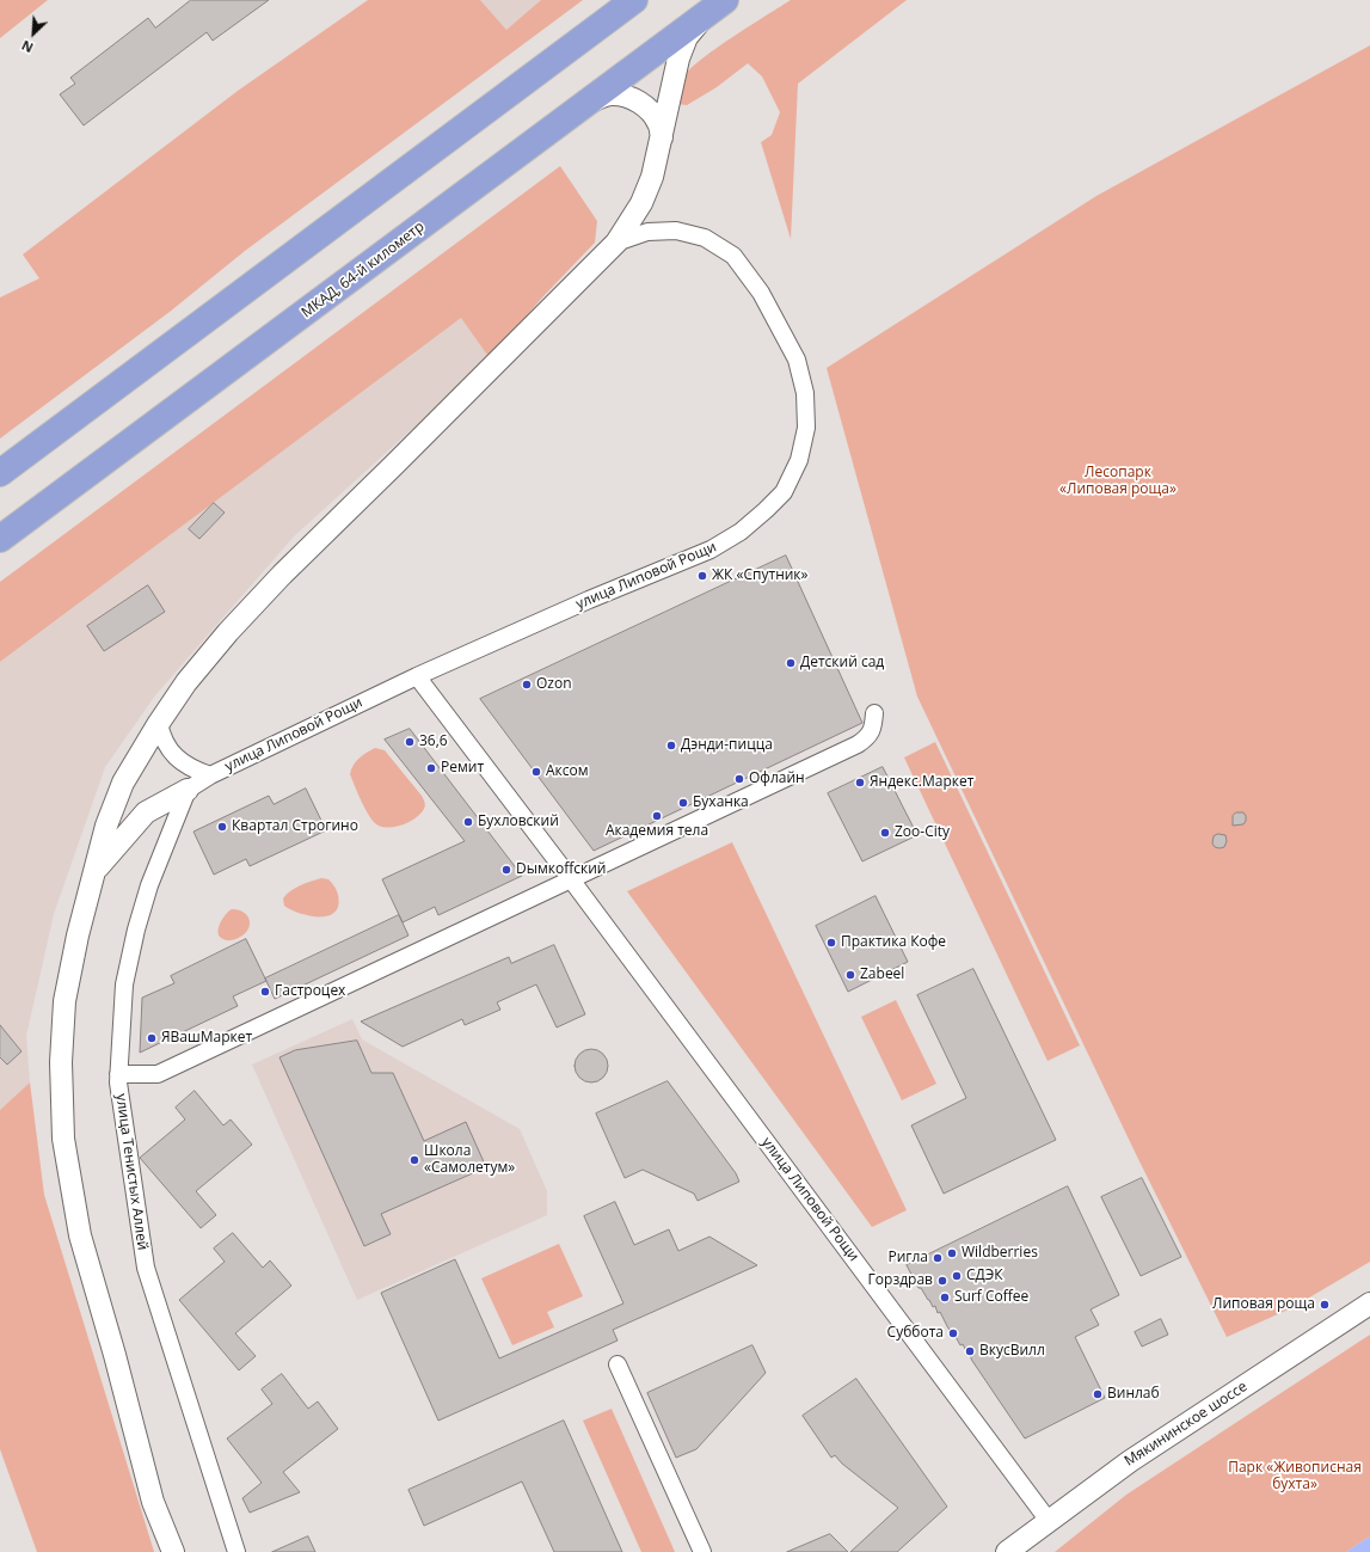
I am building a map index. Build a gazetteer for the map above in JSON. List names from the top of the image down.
{
  "streets": {
    "highway": ["МКАД, 64-й километр"],
    "street": ["улица Липовой Рощи", "улица Тенистых Аллей", "Мякининское шоссе"]
  },
  "crossings": [
    ["улица Липовой Рощи", "улица Тенистых Аллей"],
    ["улица Липовой Рощи", "Мякининское шоссе"]
  ],
  "parks": ["Лесопарк «Липовая роща»", "Парк «Живописная бухта»"],
  "places": [
    "ЖК «Спутник»",
    "Детский сад",
    "Ozon",
    "36,6",
    "Дэнди-пицца",
    "Ремит",
    "Аксом",
    "Офлайн",
    "Яндекс.Маркет",
    "Буханка",
    "Академия тела",
    "Бухловский",
    "Квартал Строгино",
    "Zoo-City",
    "Dымкoffский",
    "Практика Кофе",
    "Zabeel",
    "Гастроцех",
    "ЯВашМаркет",
    "Школа «Самолетум»",
    "Wildberries",
    "Ригла",
    "СДЭК",
    "Горздрав",
    "Surf Coffee",
    "Липовая роща",
    "Суббота",
    "ВкусВилл",
    "Винлаб"
  ],
  "north": "bottom left"
}
